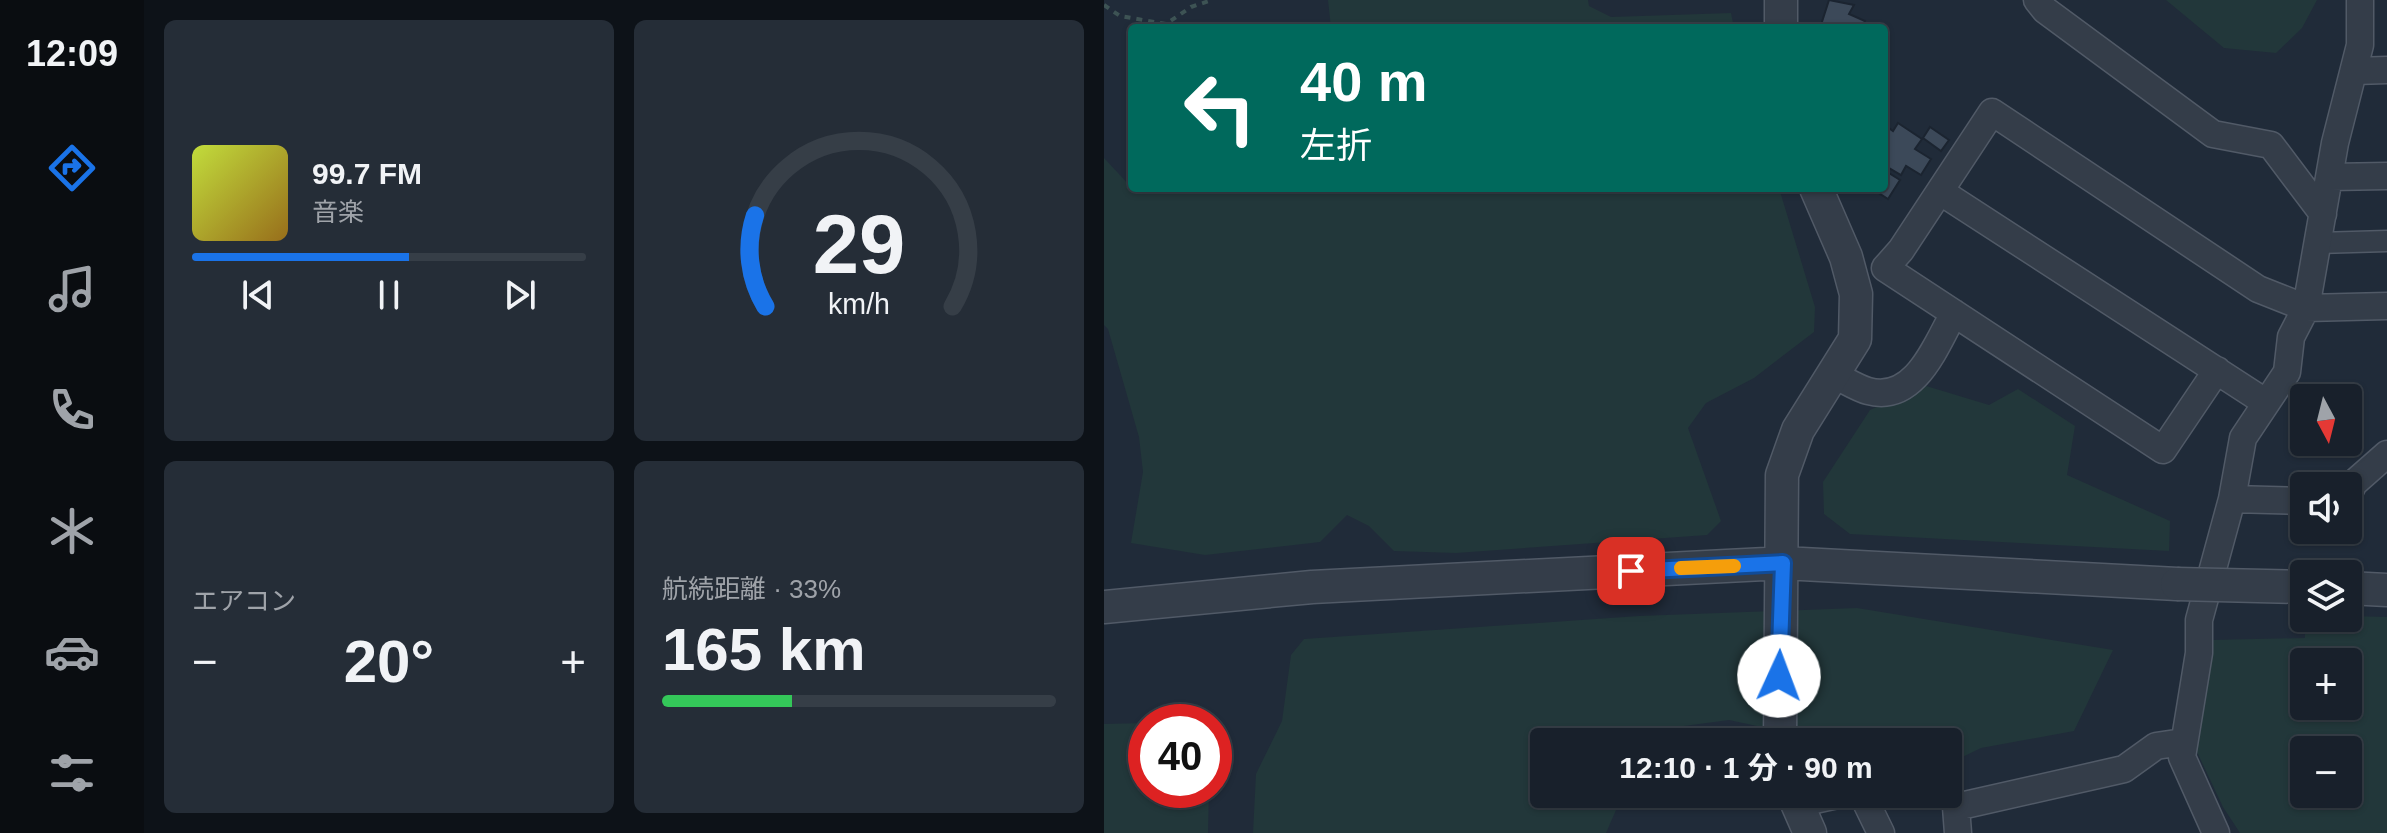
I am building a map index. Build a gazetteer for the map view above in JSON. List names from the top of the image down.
{
  "north": "bottom",
  "page": {
    "tabs": "12:09",
    "turn": ["40 m", "左折"],
    "song": ["99.7 FM", "音楽"],
    "map_buttons": ["+", "−"],
    "tile": [
      "エアコン",
      ["航続距離 · 33%", "165 km"]
    ],
    "heat": ["−", "20°", "+"],
    "limit": "40",
    "trip": "12:10 · 1 分 · 90 m",
    "gauge": ["29", "km/h"]
  }
}
